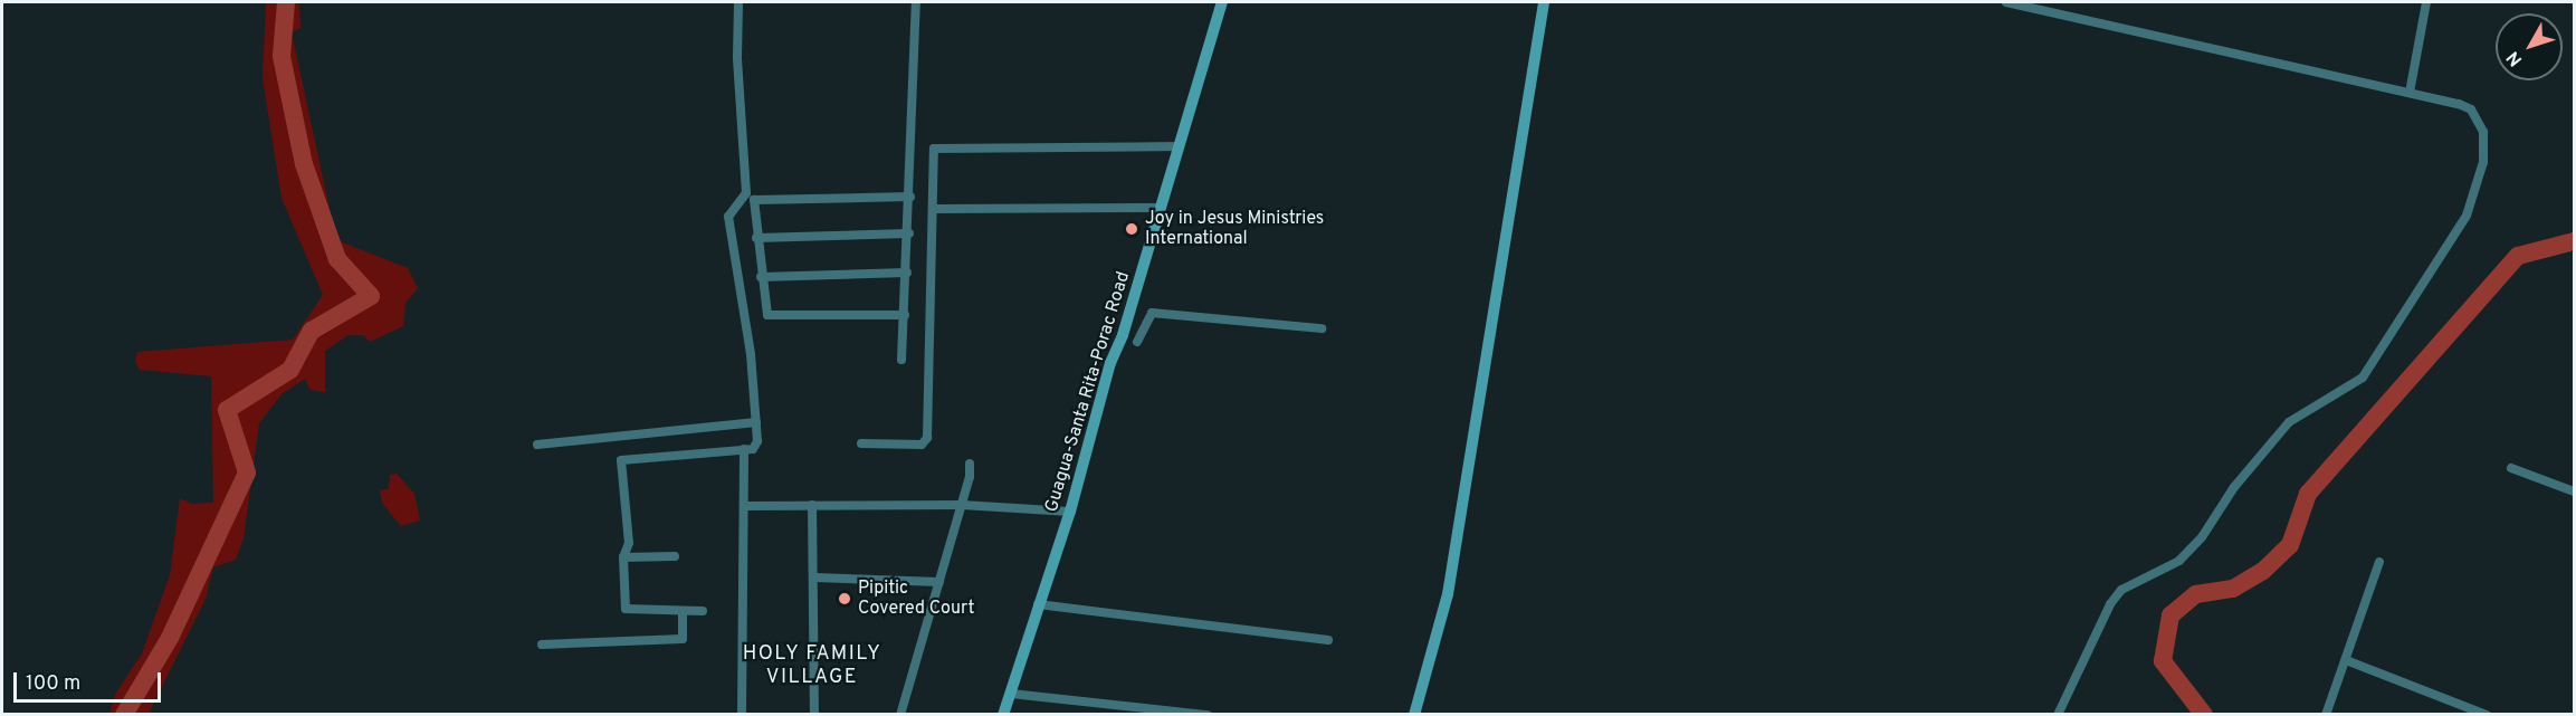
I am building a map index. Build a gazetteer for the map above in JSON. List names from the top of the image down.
{
  "streets": {
    "main road": ["Guagua-Santa Rita-Porac Road"]
  },
  "districts": ["HOLY FAMILY VILLAGE"],
  "places": ["Joy in Jesus Ministries International", "Pipitic Covered Court"],
  "scale_bar": "100 m",
  "north": "bottom left"
}
